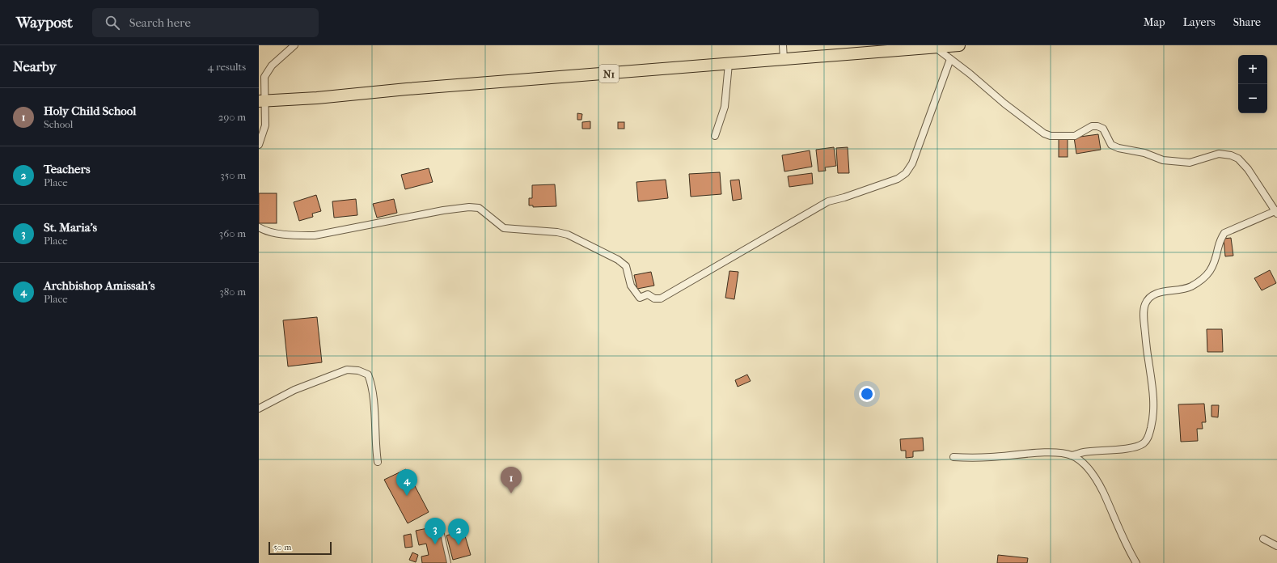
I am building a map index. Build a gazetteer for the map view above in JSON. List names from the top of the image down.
{
  "streets": {
    "highway": ["N1"]
  },
  "scale_bar": "50 m",
  "page": {
    "header": "Waypost",
    "search": "Search here",
    "nav": ["Map", "Layers", "Share"],
    "heading": ["Nearby", "4 results"],
    "map_buttons": ["+", "−"],
    "list": [
      {
        "mark": "1",
        "name": "Holy Child School",
        "note": "School",
        "value": "290 m"
      },
      {
        "mark": "2",
        "name": "Teachers",
        "note": "Place",
        "value": "350 m"
      },
      {
        "mark": "3",
        "name": "St. Maria's",
        "note": "Place",
        "value": "360 m"
      },
      {
        "mark": "4",
        "name": "Archbishop Amissah's",
        "note": "Place",
        "value": "380 m"
      }
    ],
    "pins": [
      "1",
      "4",
      "3",
      "2"
    ],
    "scale": "50 m"
  }
}
